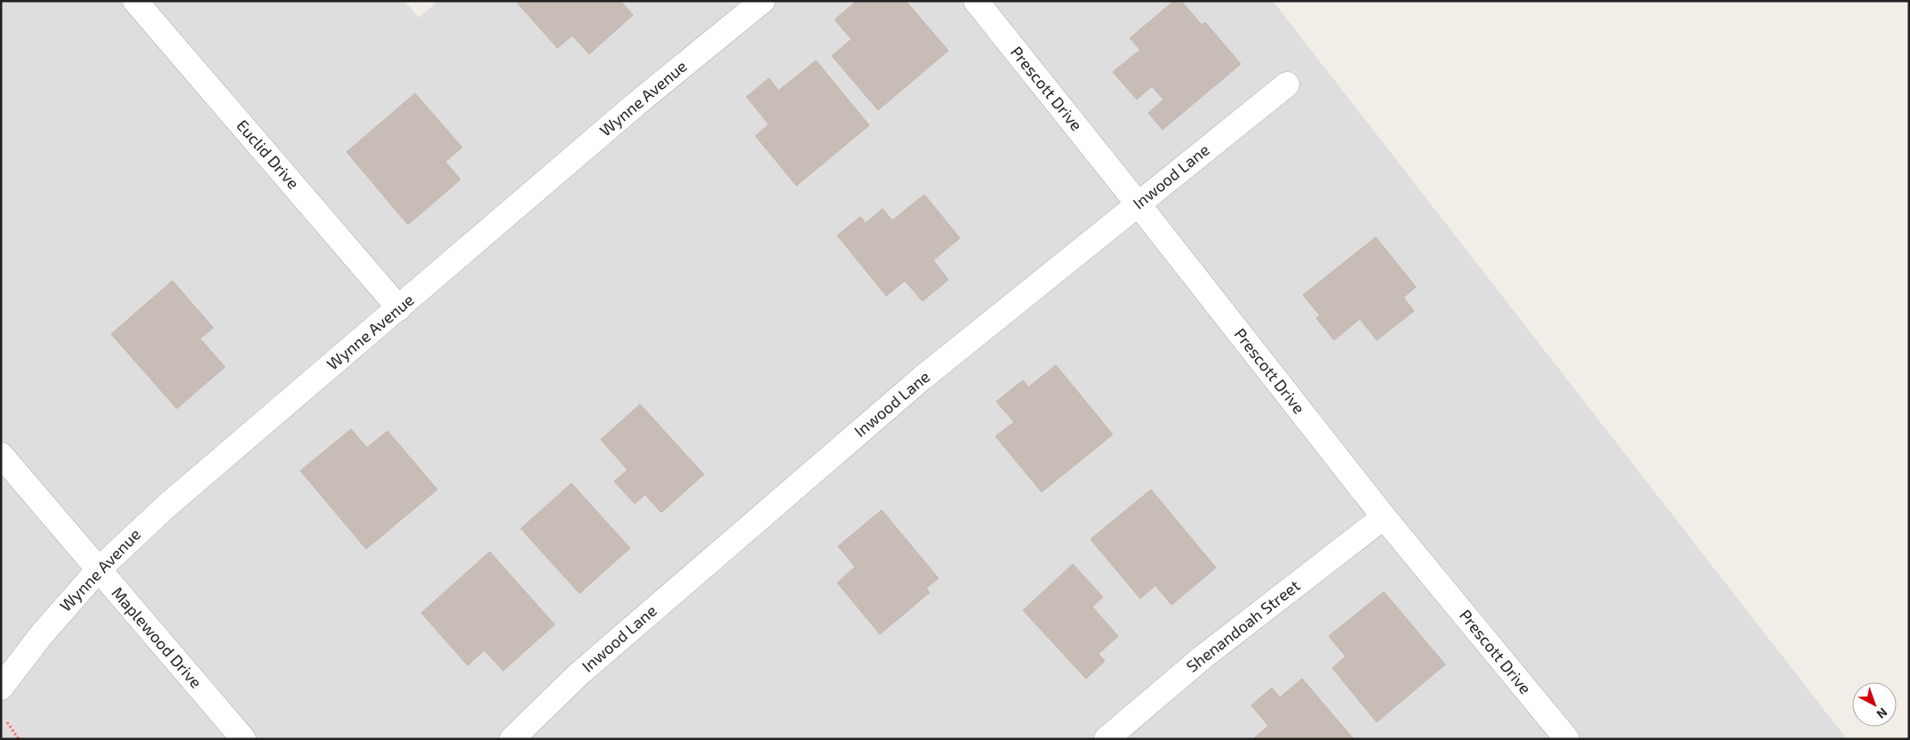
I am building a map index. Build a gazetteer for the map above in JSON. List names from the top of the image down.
{
  "streets": {
    "street": [
      "Prescott Drive",
      "Wynne Avenue",
      "Euclid Drive",
      "Inwood Lane",
      "Shenandoah Street",
      "Maplewood Drive"
    ]
  },
  "crossings": [
    ["Prescott Drive", "Inwood Lane"],
    ["Prescott Drive", "Shenandoah Street"],
    ["Wynne Avenue", "Euclid Drive"],
    ["Wynne Avenue", "Maplewood Drive"]
  ],
  "north": "bottom right"
}
